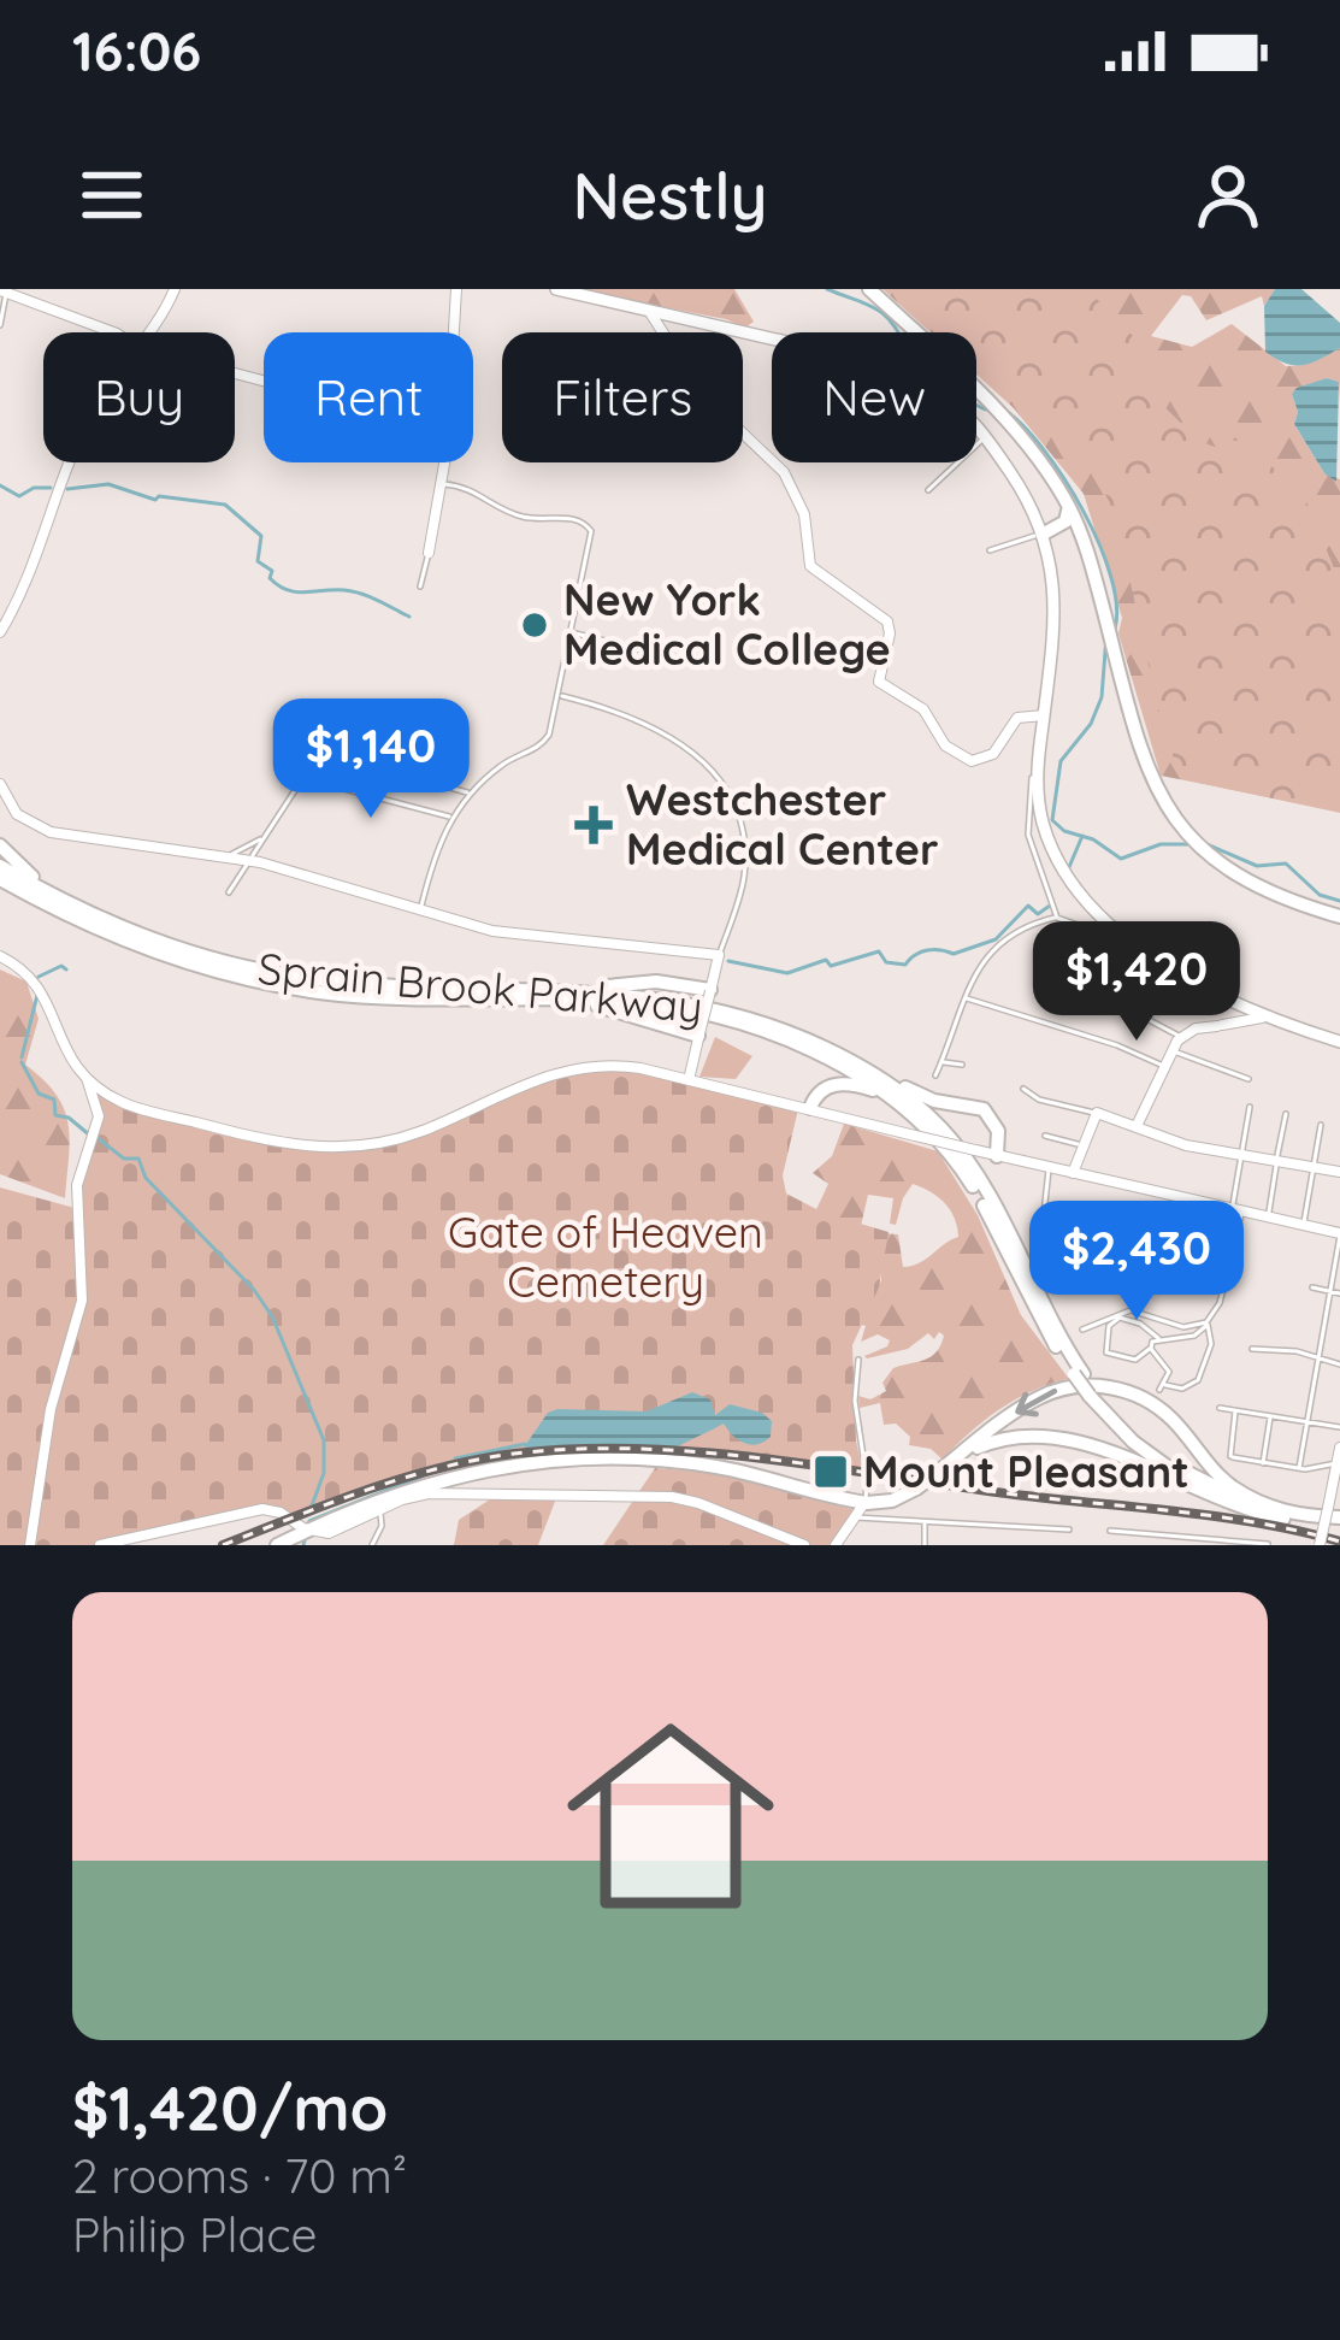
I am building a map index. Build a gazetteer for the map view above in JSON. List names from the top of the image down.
{
  "streets": {
    "highway": ["Sprain Brook Parkway"]
  },
  "parks": ["Gate of Heaven Cemetery"],
  "places": {
    "other": ["New York Medical College"],
    "health": ["Westchester Medical Center"],
    "transit": ["Mount Pleasant"]
  },
  "page": {
    "status": "16:06",
    "header": "Nestly",
    "chip": [
      "Buy",
      "Rent",
      "Filters",
      "New"
    ],
    "price": ["$1,140", "$1,420", "$2,430"],
    "list": [
      {
        "name": "$1,420/mo",
        "note": "2 rooms · 70 m² · Philip Place"
      }
    ]
  }
}
